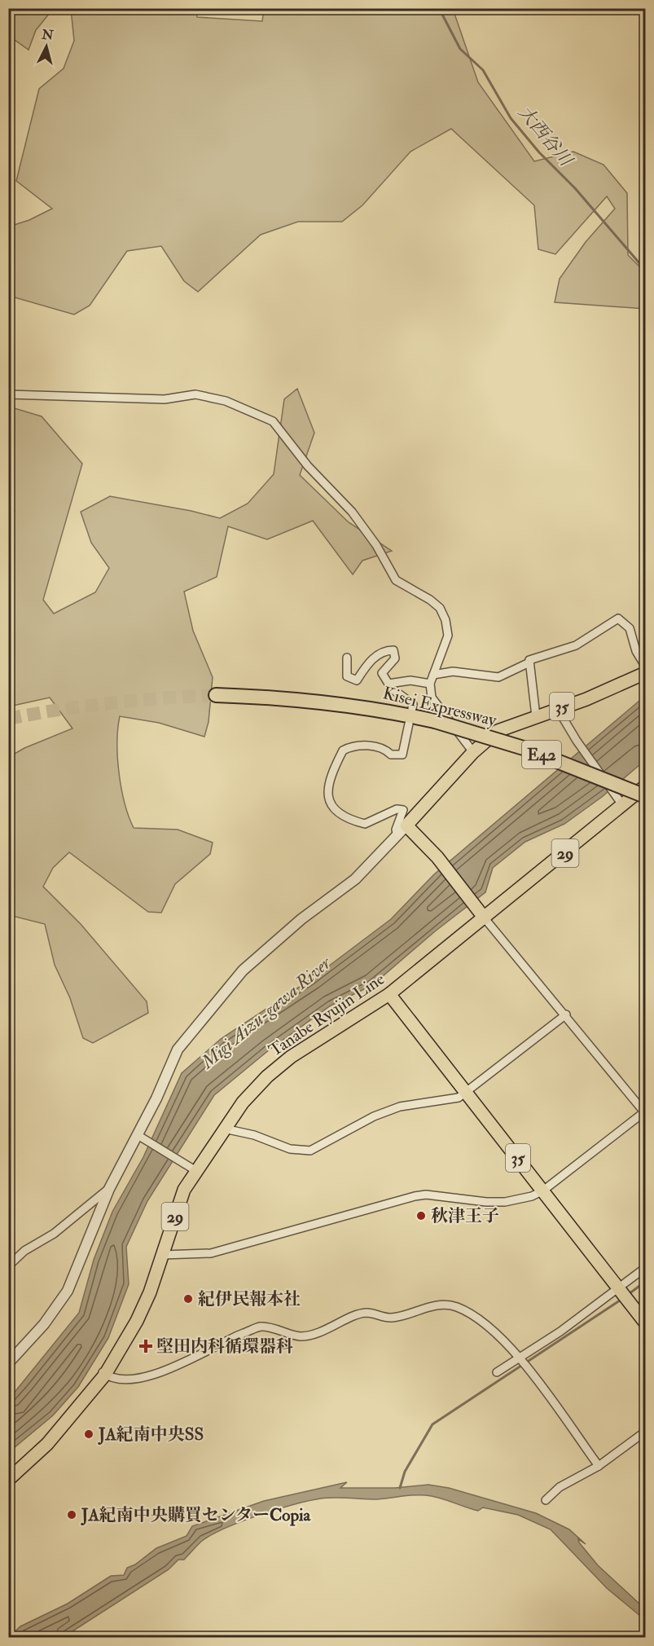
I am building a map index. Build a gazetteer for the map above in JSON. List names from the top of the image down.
{
  "streets": {
    "highway": ["Kisei Expressway", "E42"],
    "main road": ["35", "29", "Tanabe Ryujin Line"]
  },
  "crossings": [
    ["35", "Tanabe Ryujin Line"]
  ],
  "water": ["大西谷川", "Migi Aizu-gawa River"],
  "places": {
    "other": [
      "秋津王子",
      "紀伊民報本社",
      "JA紀南中央SS",
      "JA紀南中央購買センターCopia"
    ],
    "health": ["堅田内科循環器科"]
  },
  "north": "top"
}
